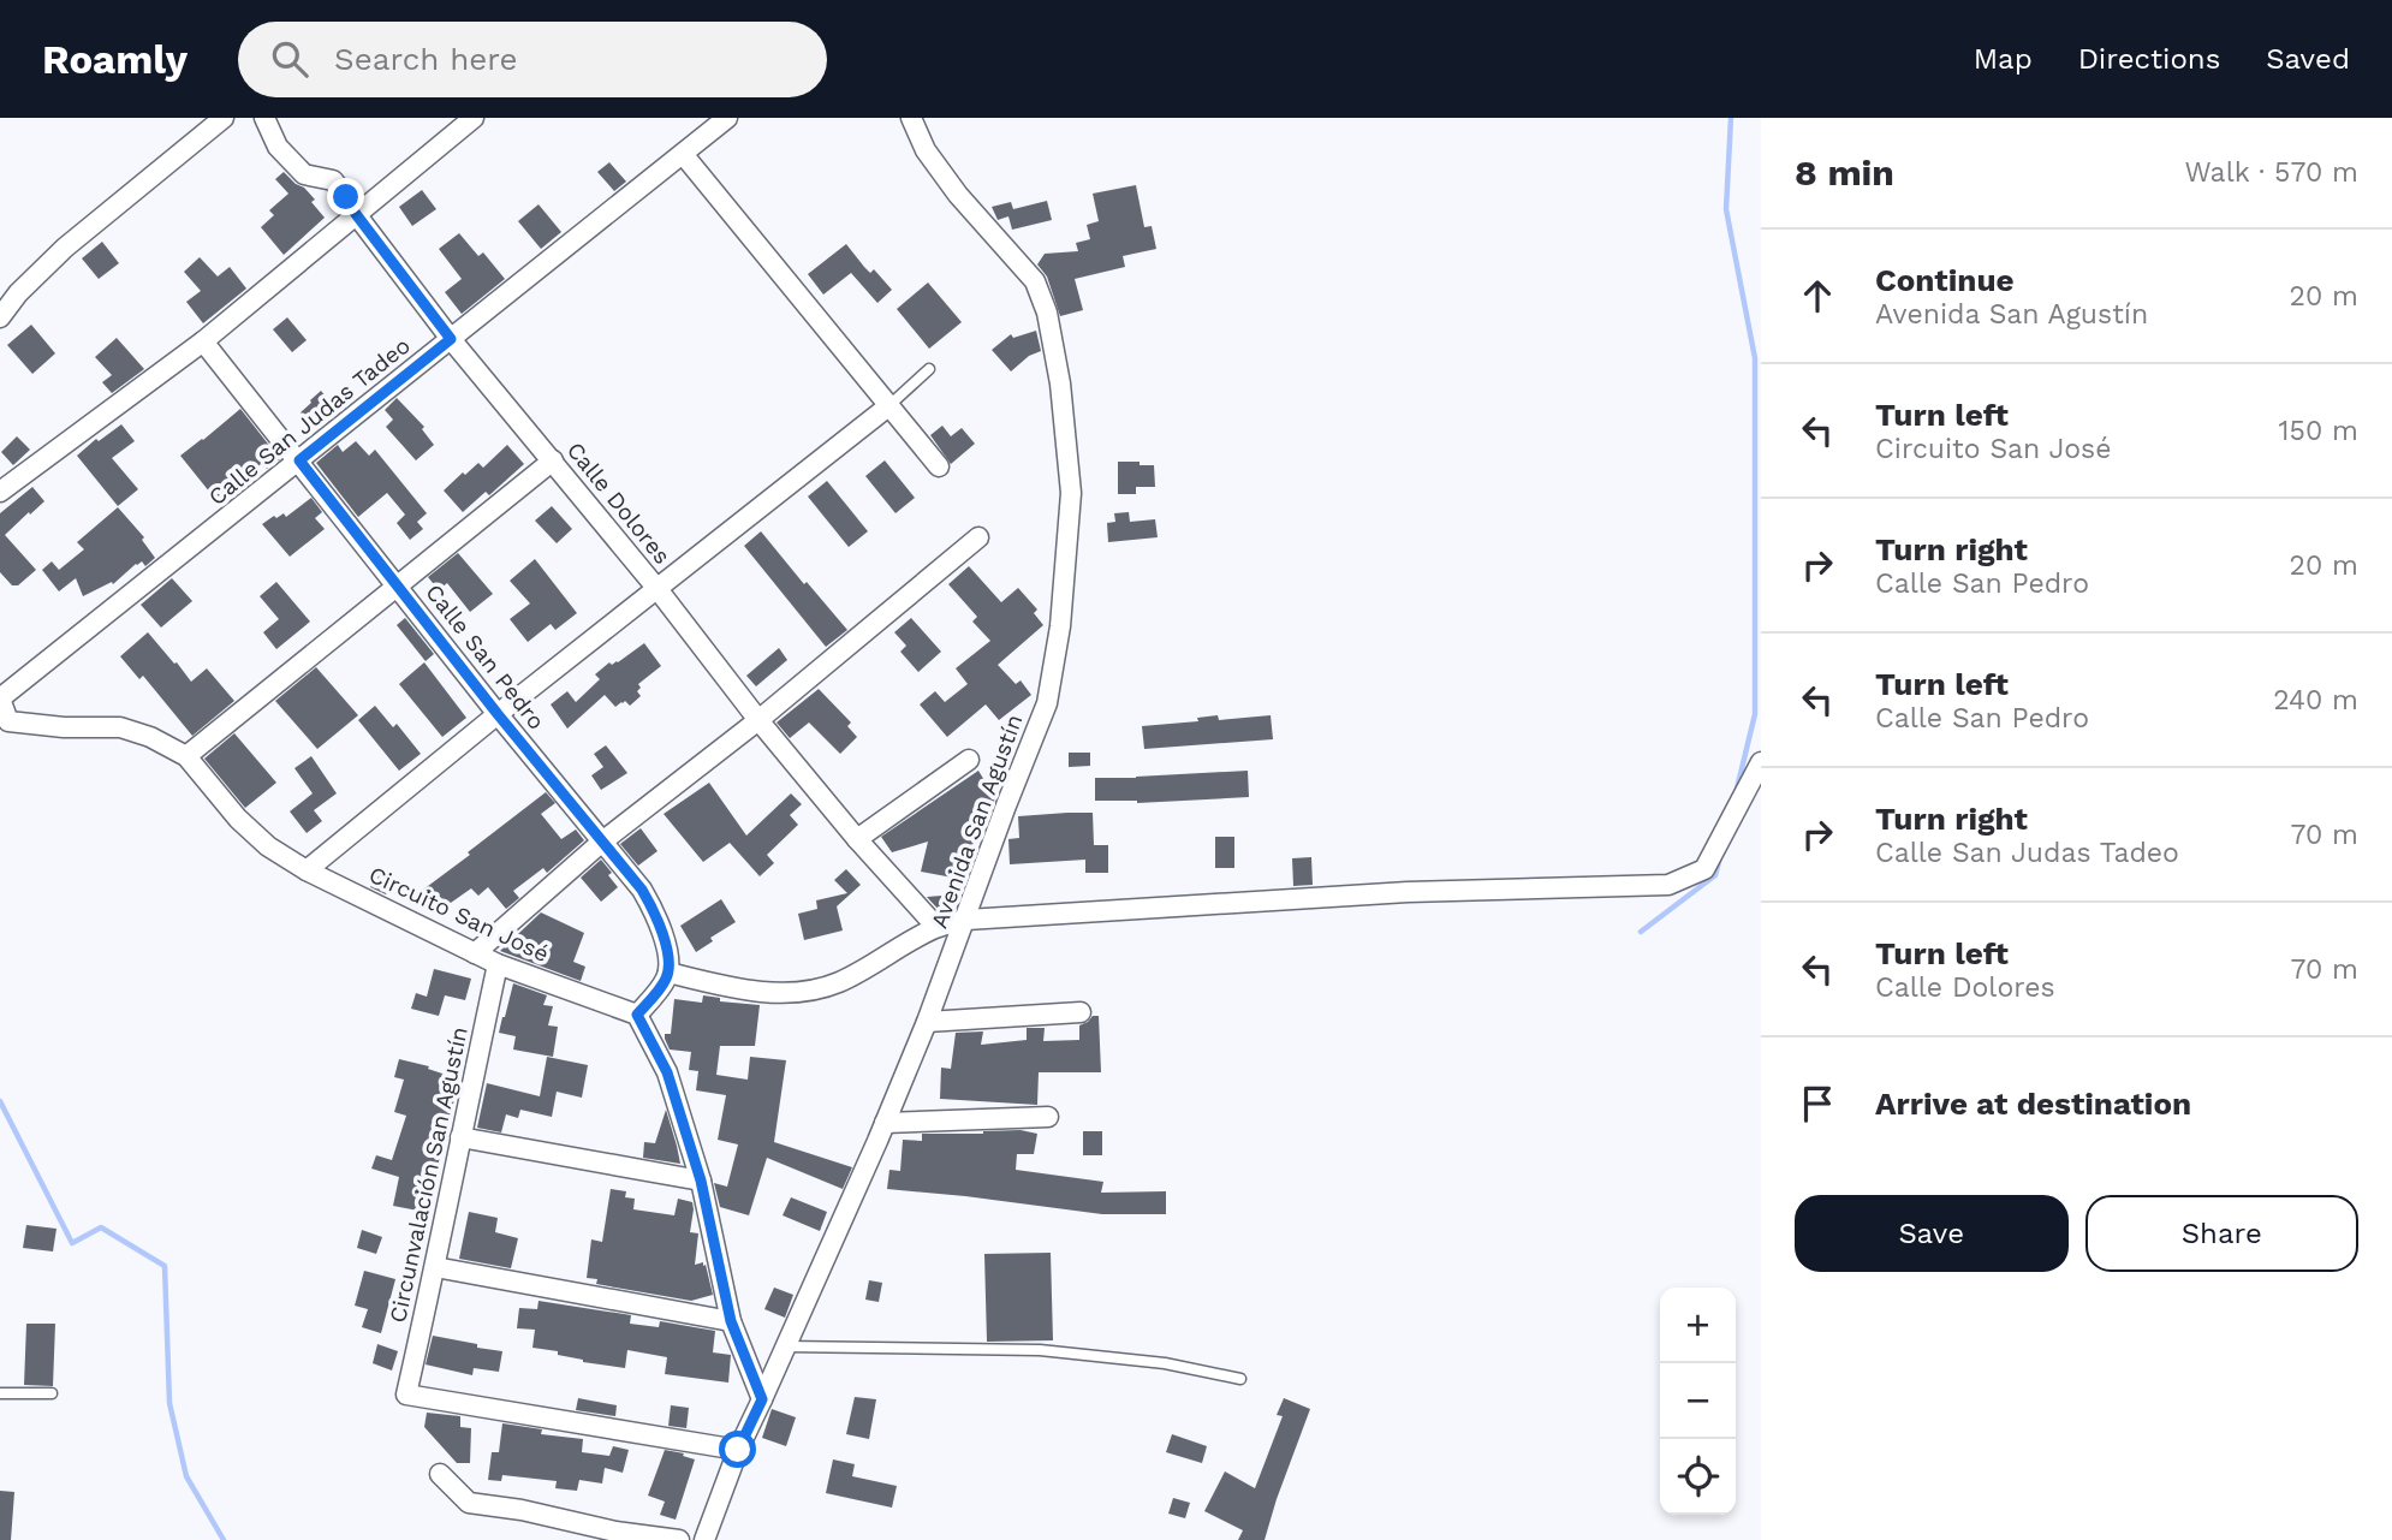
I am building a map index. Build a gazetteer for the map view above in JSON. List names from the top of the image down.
{
  "streets": {
    "street": [
      "Calle San Judas Tadeo",
      "Calle Dolores",
      "Calle San Pedro",
      "Avenida San Agustín",
      "Circuito San José",
      "Circunvalación San Agustín"
    ]
  },
  "crossings": [
    ["Calle San Judas Tadeo", "Calle Dolores"],
    ["Calle San Judas Tadeo", "Calle San Pedro"],
    ["Calle San Judas Tadeo", "Circuito San José"],
    ["Avenida San Agustín", "Circunvalación San Agustín"],
    ["Circuito San José", "Circunvalación San Agustín"]
  ],
  "page": {
    "header": "Roamly",
    "search": "Search here",
    "nav": ["Map", "Directions", "Saved"],
    "heading": ["8 min", "Walk · 570 m"],
    "list": [
      ["Continue", "Avenida San Agustín", "20 m"],
      ["Turn left", "Circuito San José", "150 m"],
      ["Turn right", "Calle San Pedro", "20 m"],
      ["Turn left", "Calle San Pedro", "240 m"],
      ["Turn right", "Calle San Judas Tadeo", "70 m"],
      ["Turn left", "Calle Dolores", "70 m"],
      "Arrive at destination"
    ],
    "buttons": ["Save", "Share"],
    "map_buttons": ["+", "−"]
  }
}
